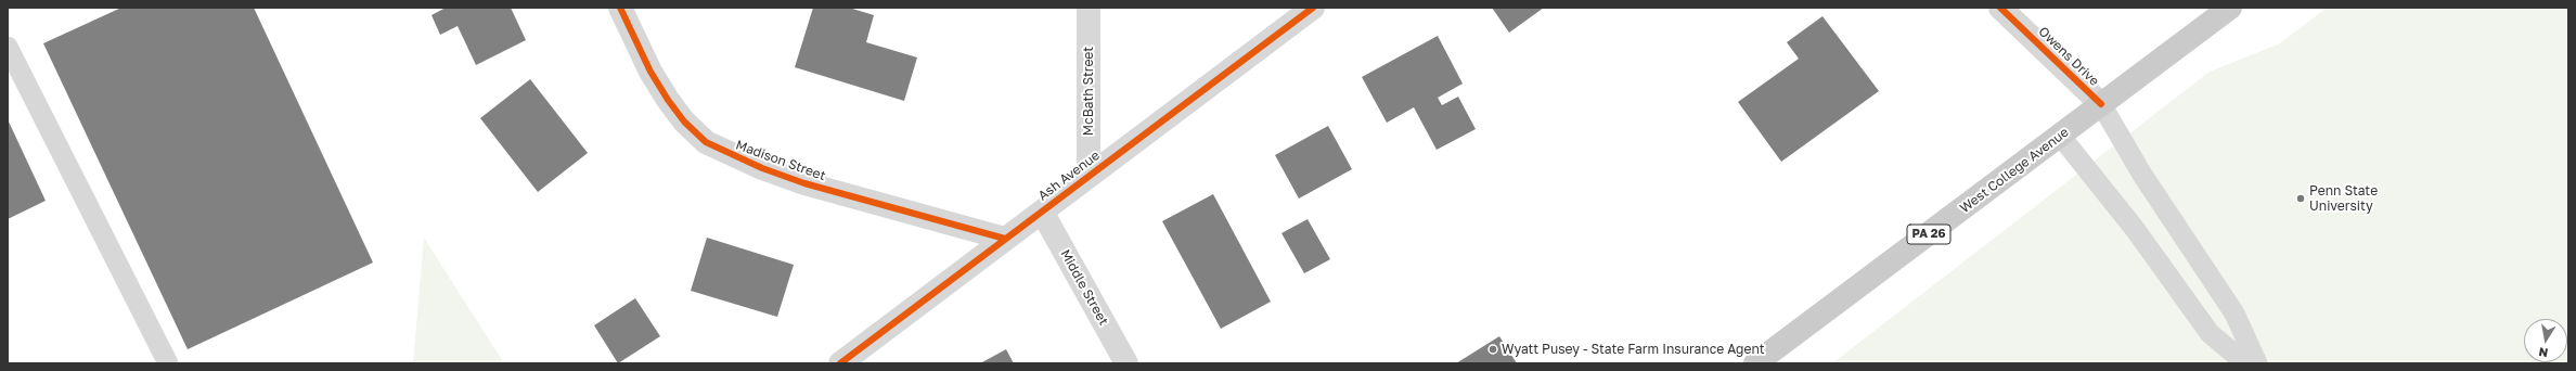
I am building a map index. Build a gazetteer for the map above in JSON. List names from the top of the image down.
{
  "streets": {
    "main road": ["West College Avenue", "PA 26"],
    "street": [
      "Owens Drive",
      "McBath Street",
      "Madison Street",
      "Ash Avenue",
      "Middle Street"
    ]
  },
  "crossings": [
    ["Owens Drive", "West College Avenue"],
    ["McBath Street", "Ash Avenue"],
    ["Madison Street", "Ash Avenue"],
    ["Ash Avenue", "Middle Street"]
  ],
  "places": ["Penn State University", "Wyatt Pusey - State Farm Insurance Agent"],
  "north": "bottom"
}
